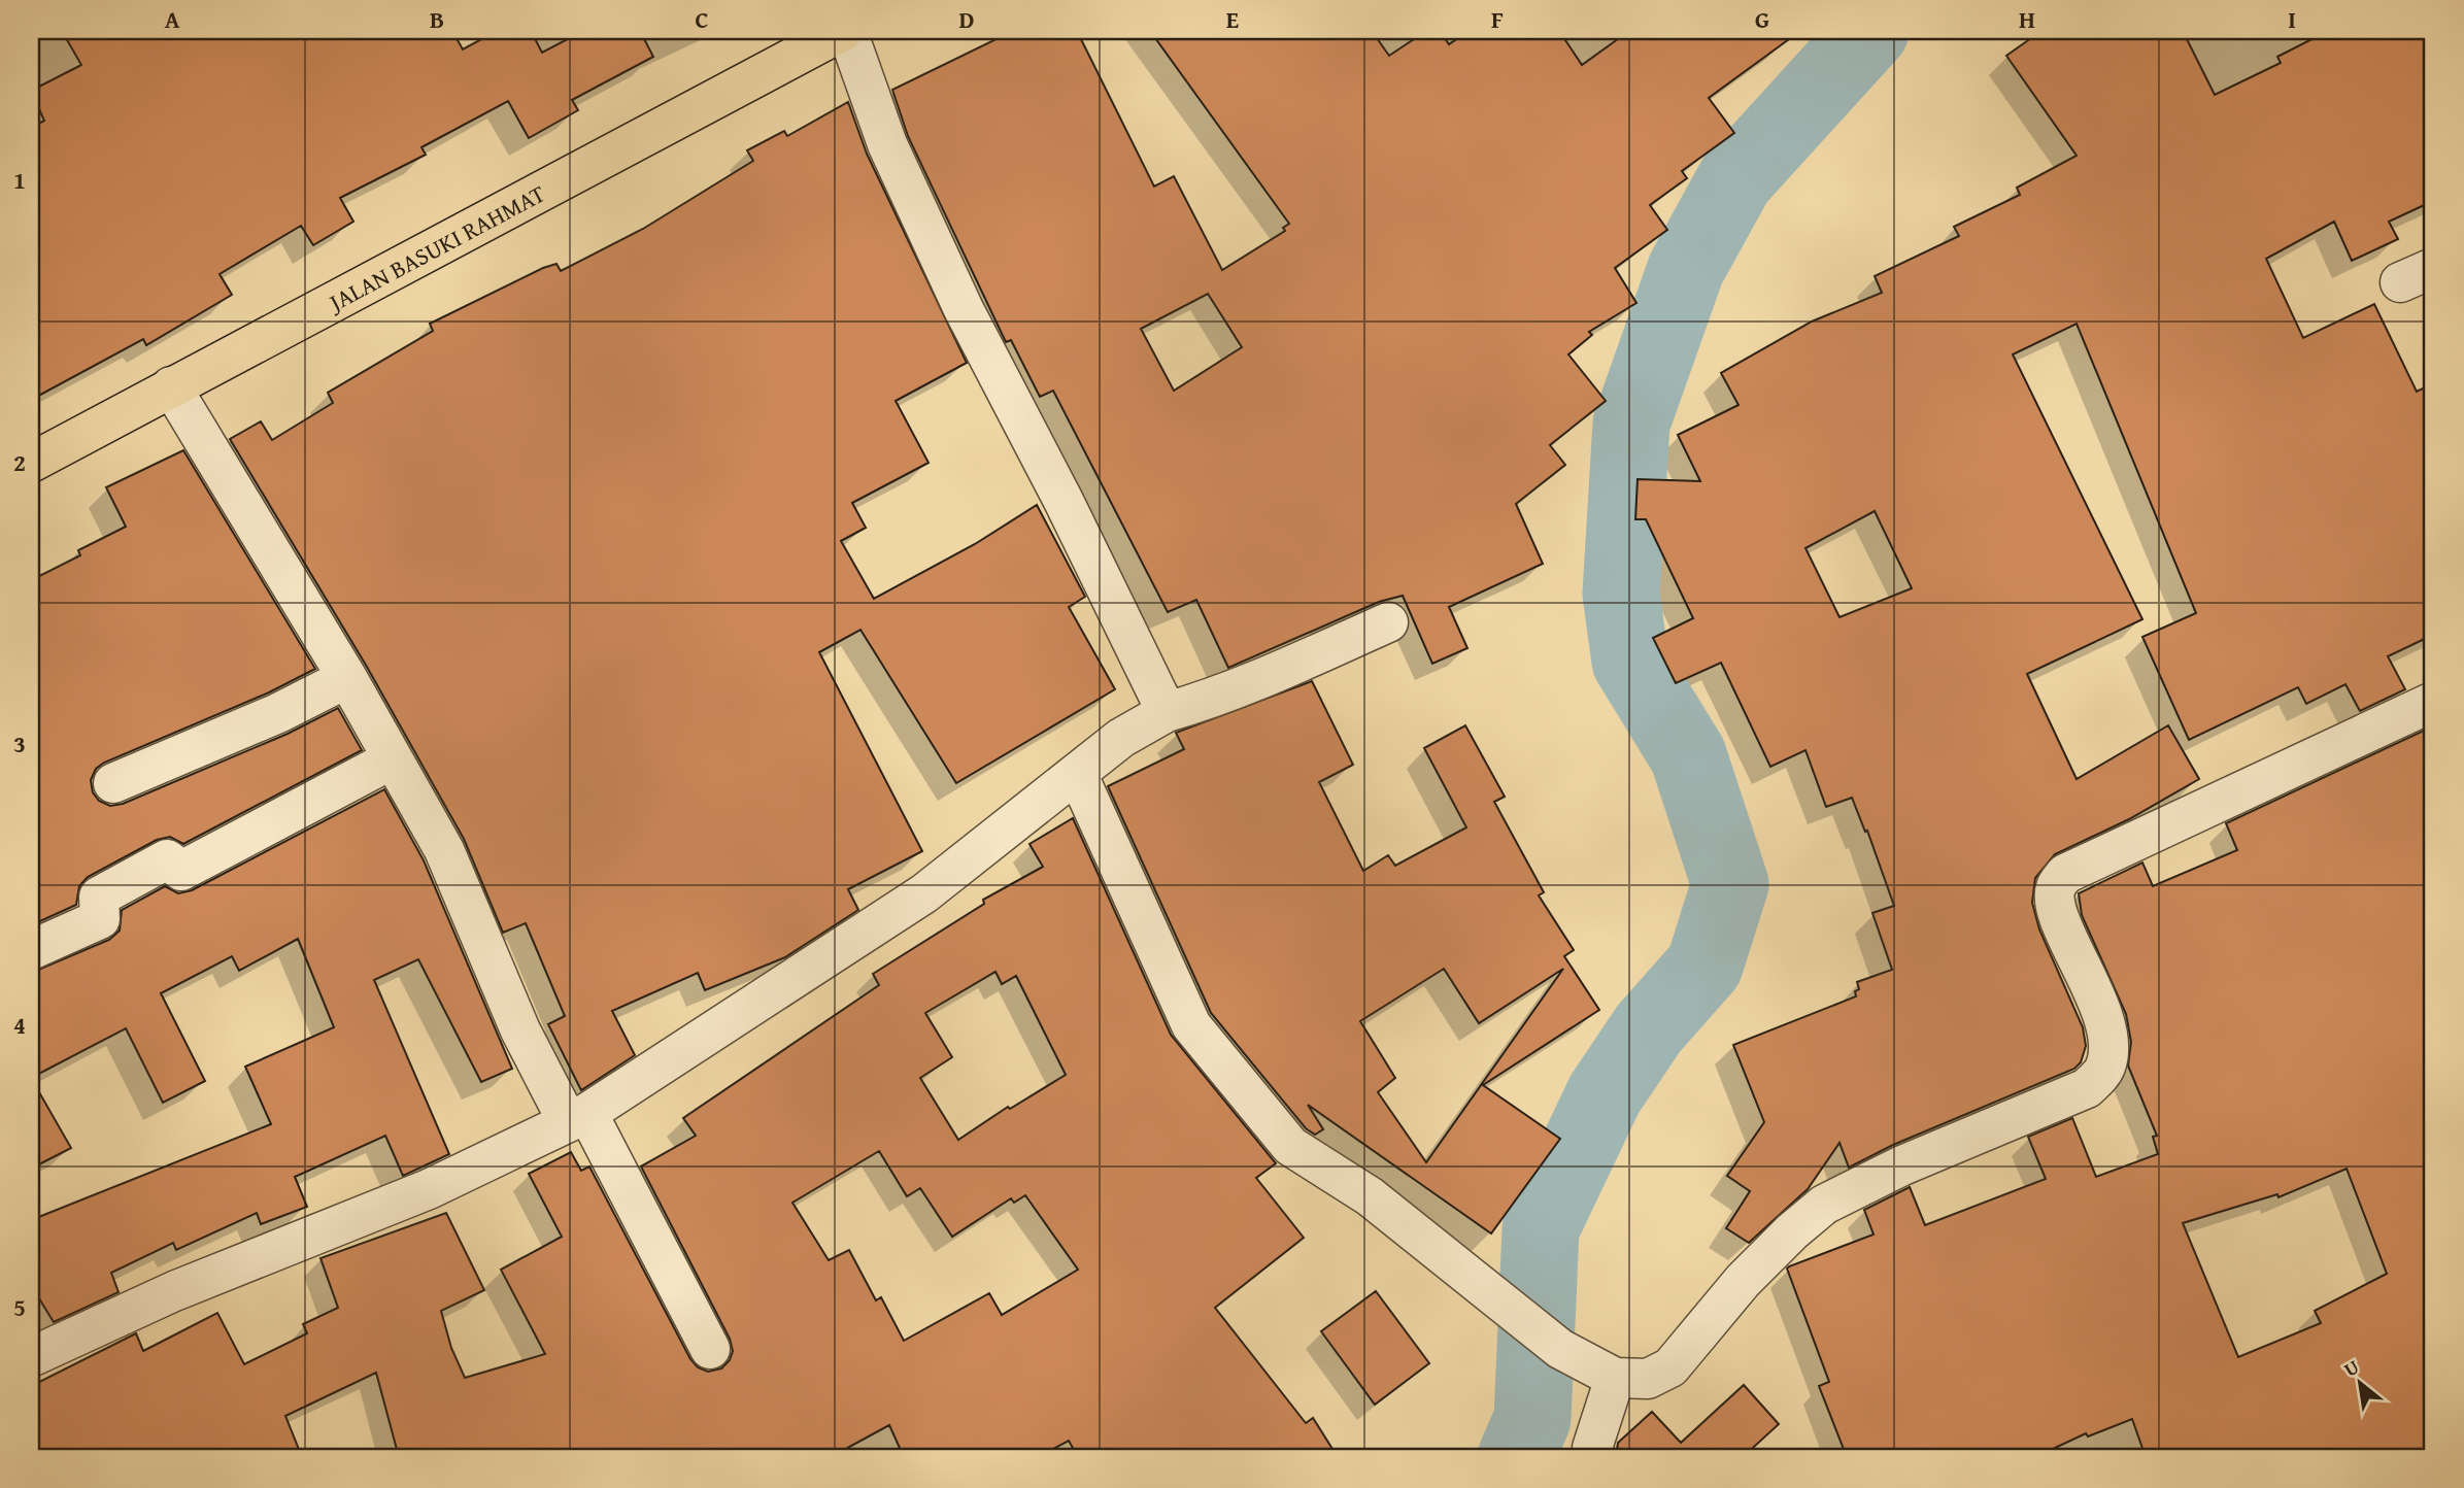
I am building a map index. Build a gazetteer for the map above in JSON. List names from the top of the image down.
{
  "streets": {
    "highway": ["JALAN BASUKI RAHMAT"]
  },
  "north": "top left",
  "grid": {
    "columns": [
      "A",
      "B",
      "C",
      "D",
      "E",
      "F",
      "G",
      "H",
      "I"
    ],
    "rows": [
      "1",
      "2",
      "3",
      "4",
      "5"
    ]
  }
}
